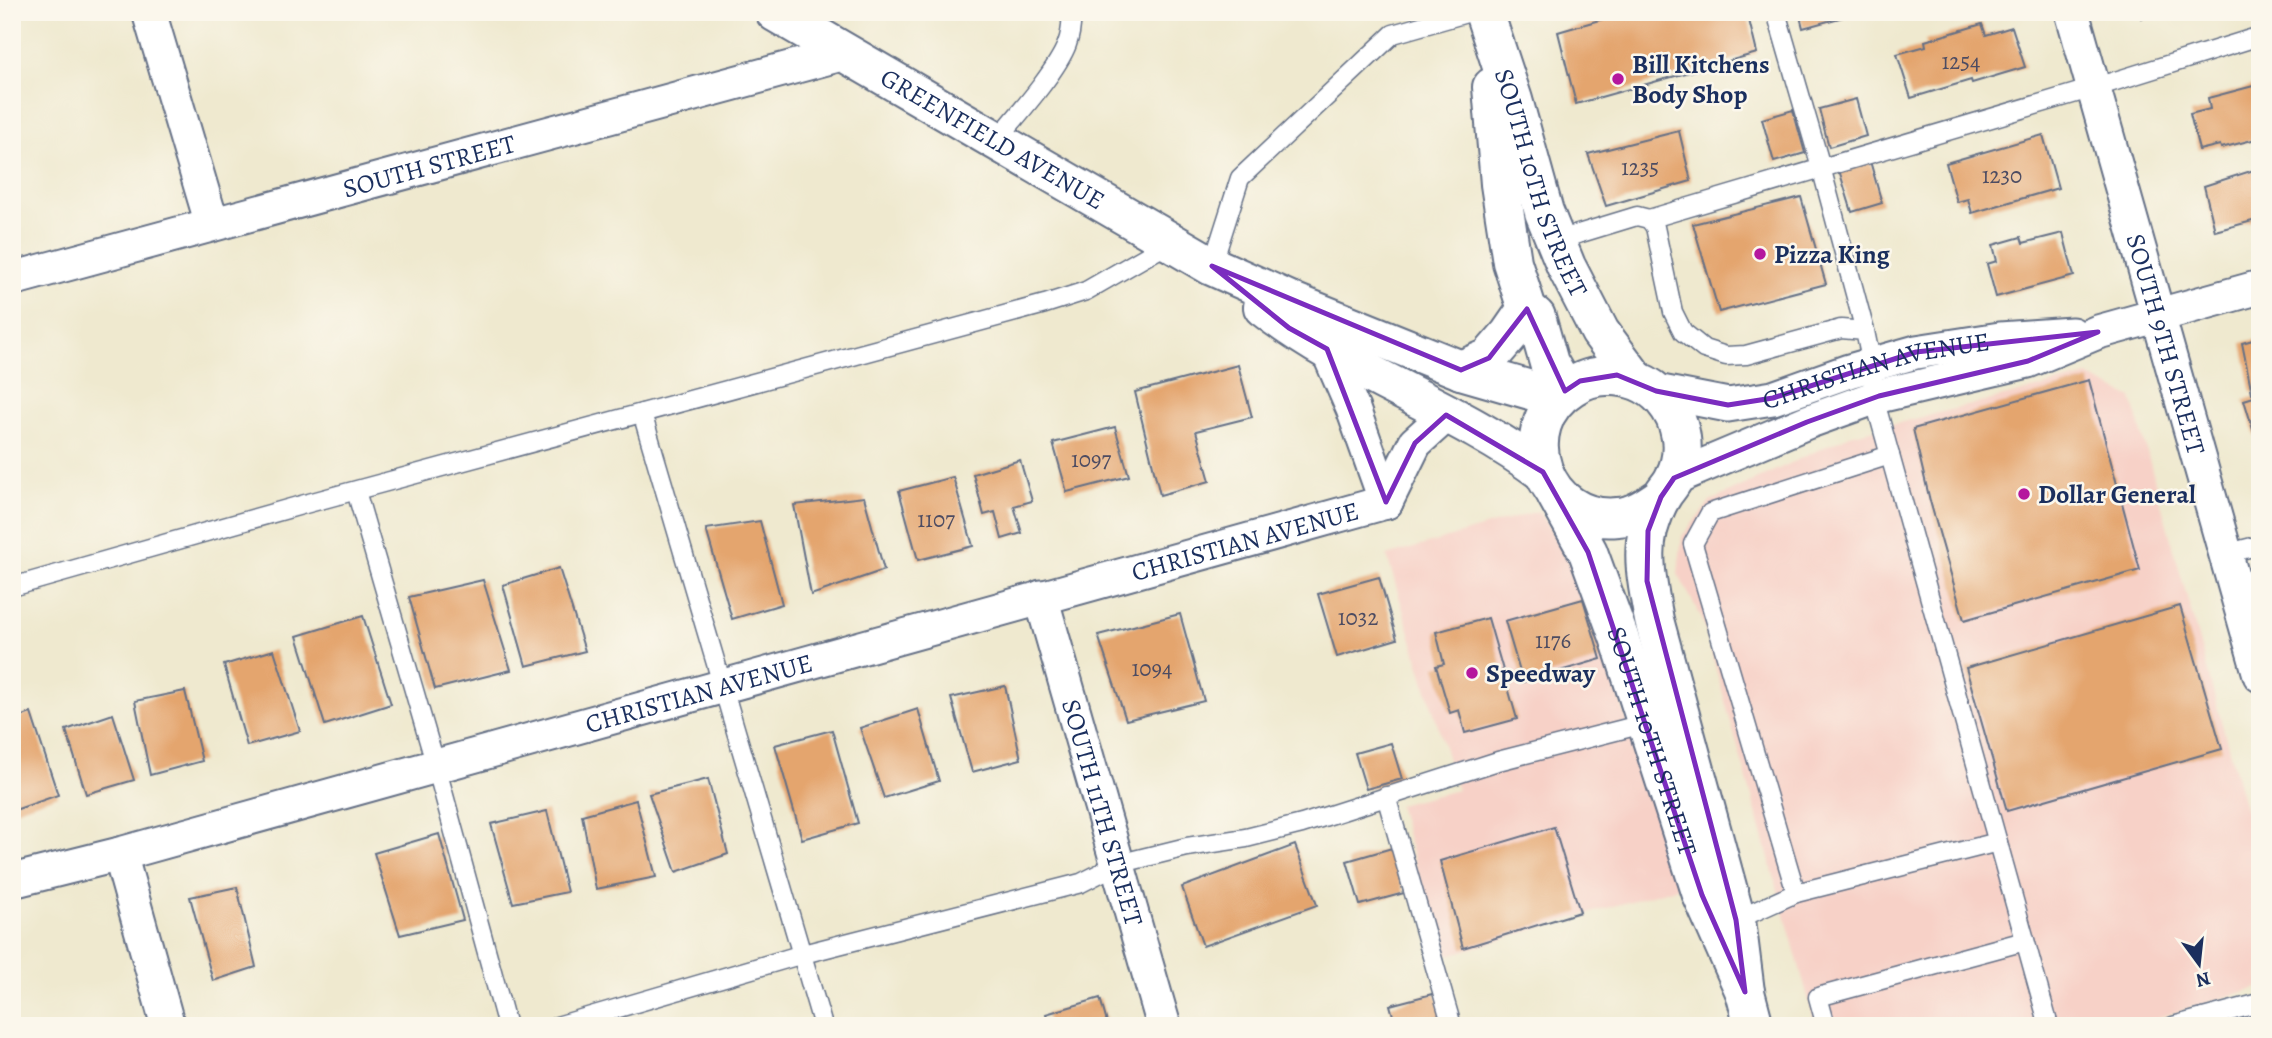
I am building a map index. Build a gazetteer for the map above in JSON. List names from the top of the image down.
{
  "streets": {
    "main road": ["GREENFIELD AVENUE", "SOUTH 10TH STREET"],
    "street": [
      "SOUTH STREET",
      "SOUTH 9TH STREET",
      "CHRISTIAN AVENUE",
      "SOUTH 11TH STREET"
    ]
  },
  "crossings": [
    ["GREENFIELD AVENUE", "SOUTH STREET"],
    ["GREENFIELD AVENUE", "SOUTH 10TH STREET"],
    ["GREENFIELD AVENUE", "CHRISTIAN AVENUE"],
    ["SOUTH 10TH STREET", "CHRISTIAN AVENUE"],
    ["SOUTH 9TH STREET", "CHRISTIAN AVENUE"],
    ["CHRISTIAN AVENUE", "SOUTH 11TH STREET"]
  ],
  "places": [
    "Bill Kitchens Body Shop",
    "Pizza King",
    "Dollar General",
    "Speedway"
  ],
  "house_numbers": [
    "1254",
    "1235",
    "1230",
    "1097",
    "1107",
    "1032",
    "1176",
    "1094"
  ],
  "north": "bottom"
}
